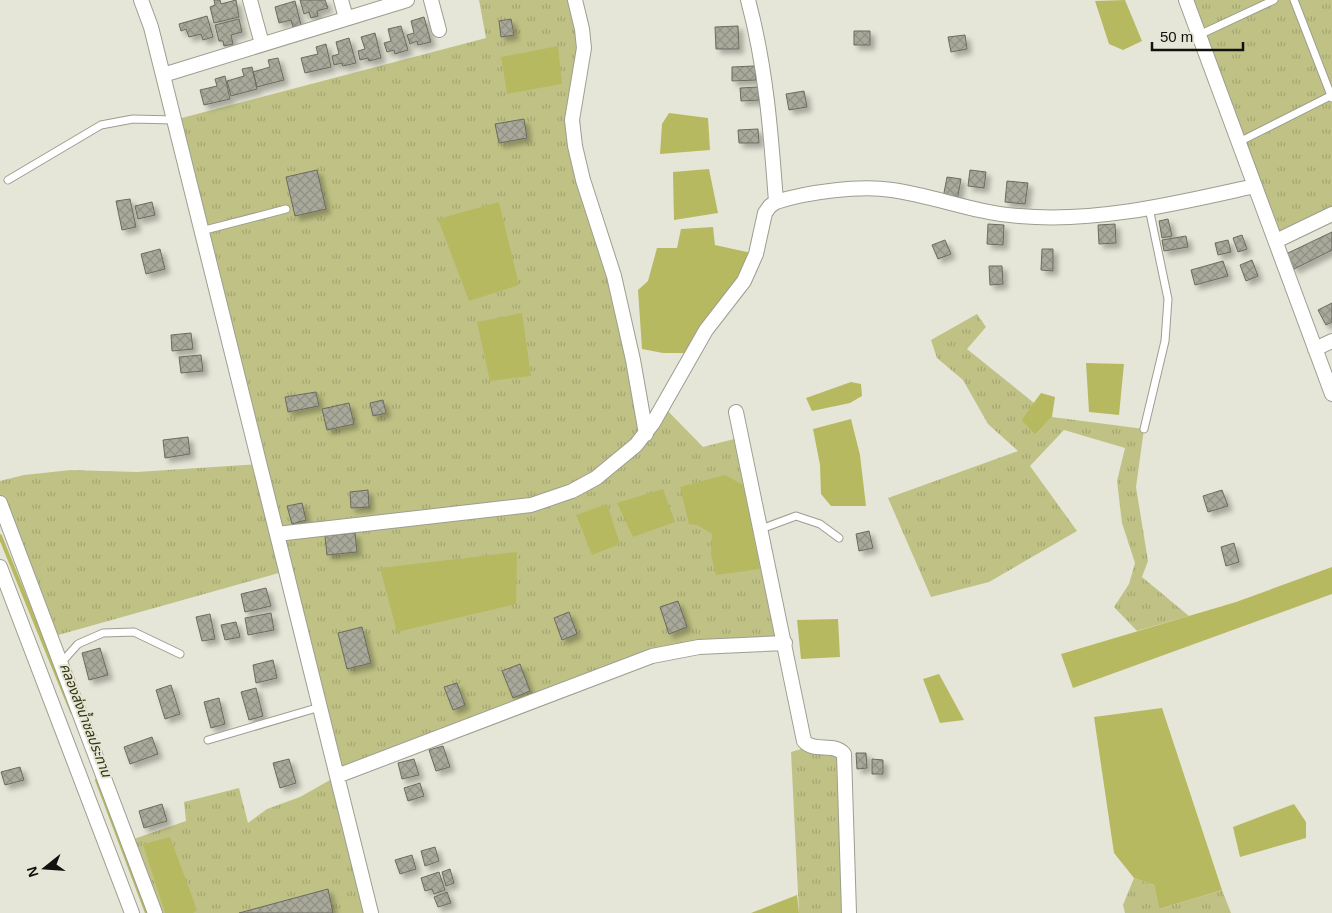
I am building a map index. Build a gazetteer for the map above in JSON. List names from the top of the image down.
{
  "water": ["คลองส่งน้ำชลประทาน"],
  "scale_bar": "50 m",
  "north": "left"
}
